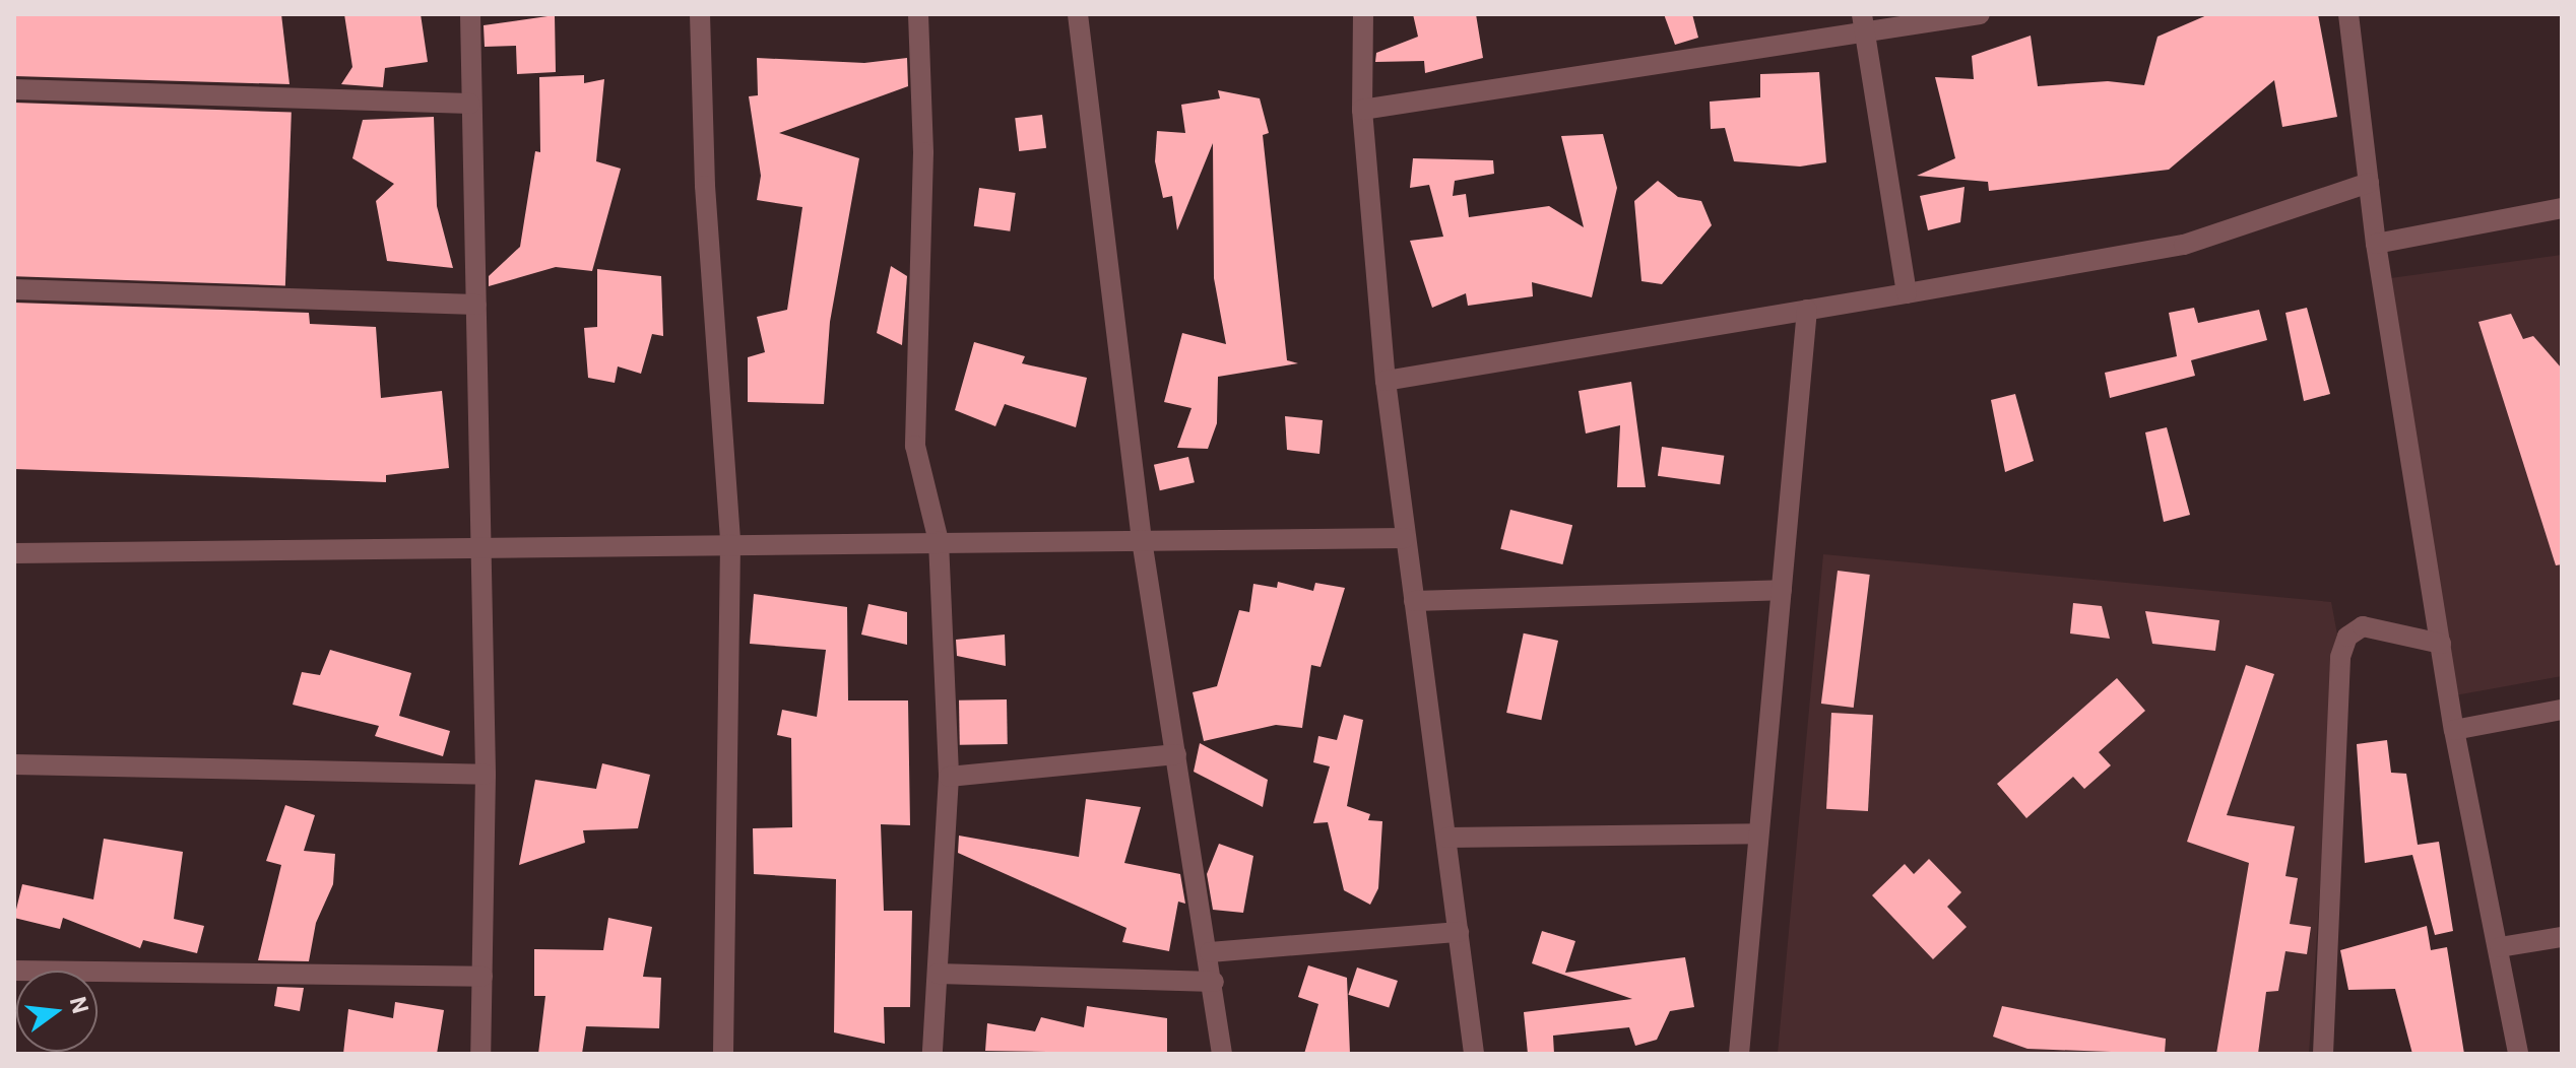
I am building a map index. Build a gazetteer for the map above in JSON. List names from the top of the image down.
{
  "north": "right"
}
